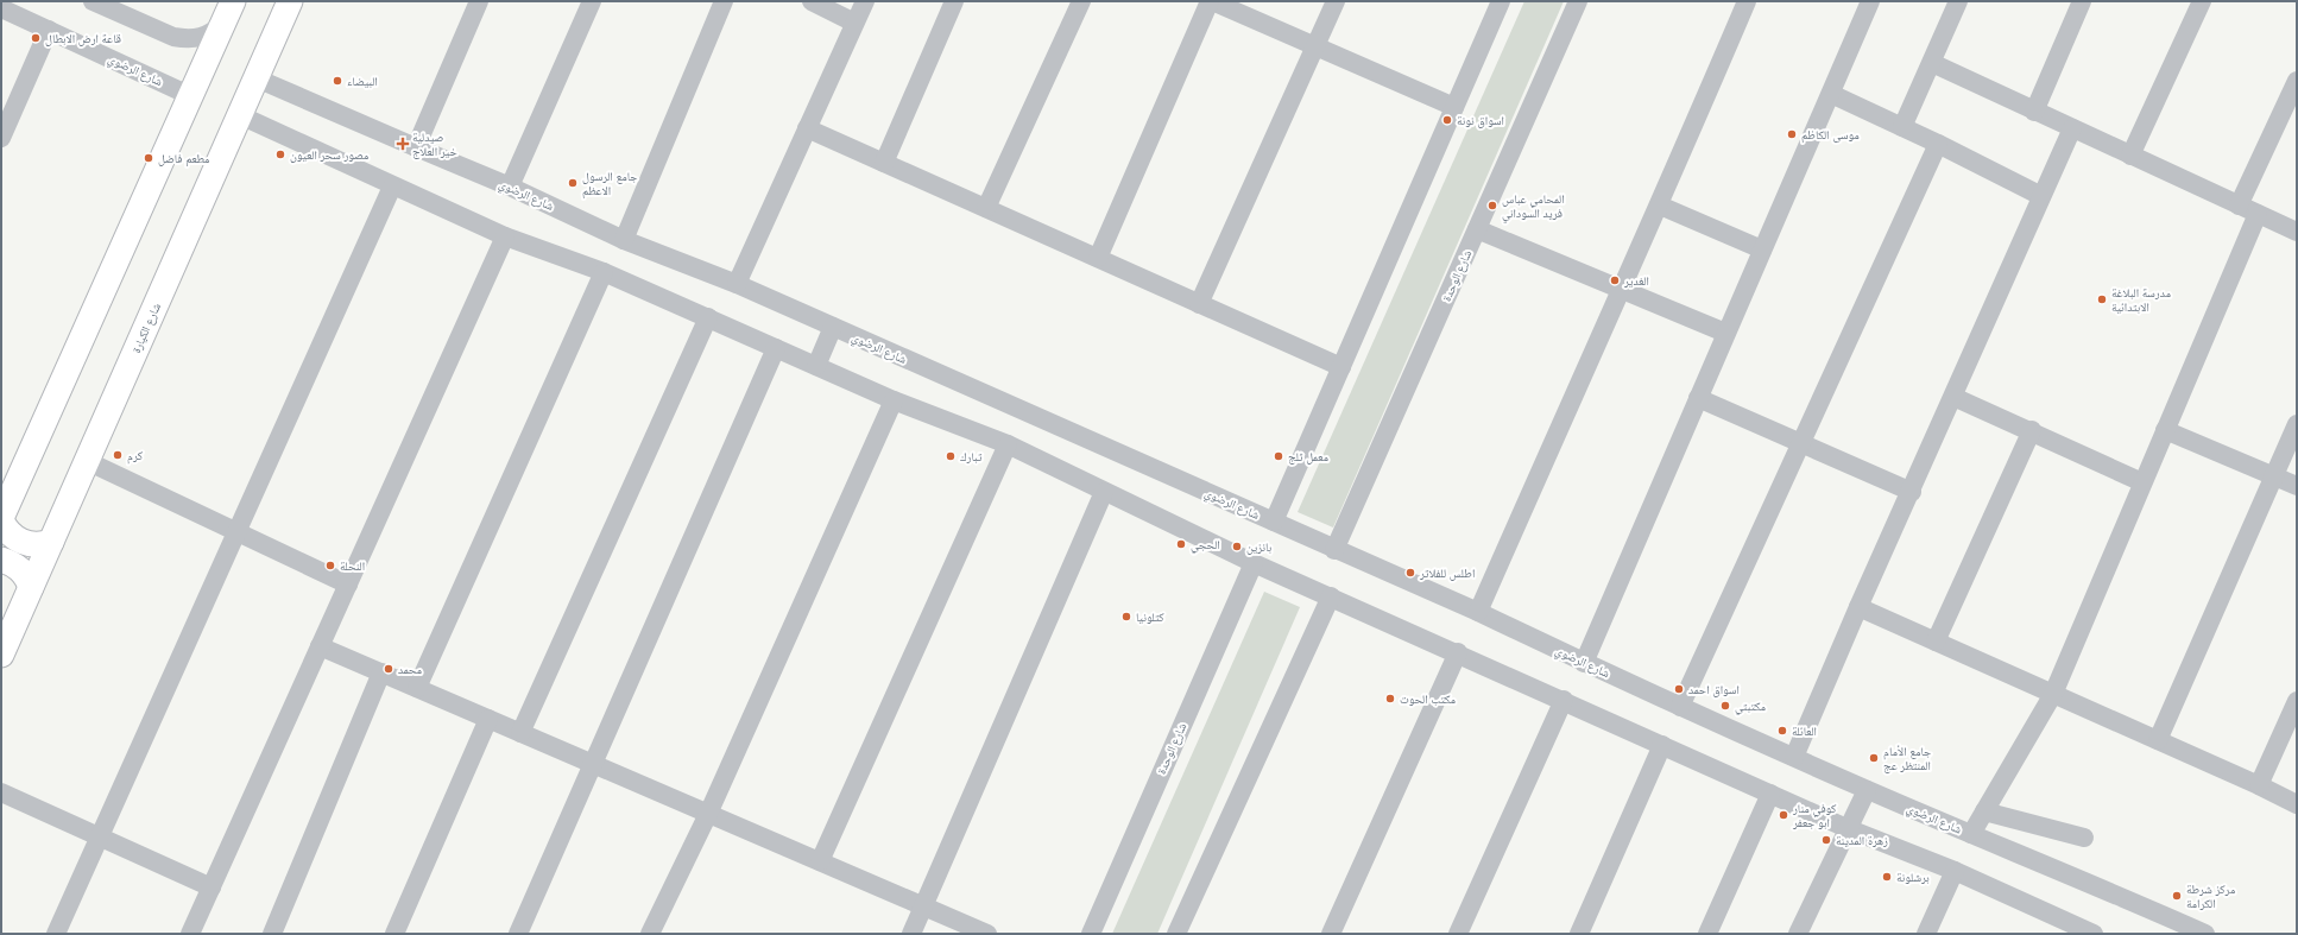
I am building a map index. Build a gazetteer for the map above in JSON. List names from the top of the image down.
{
  "streets": {
    "main road": ["شارع الكيارة"],
    "street": ["شارع الرضوي", "شارع الوحدة"]
  },
  "crossings": [
    ["شارع الرضوي", "شارع الوحدة"],
    ["شارع الرضوي", "شارع الكيارة"]
  ],
  "places": {
    "other": [
      "قاعة ارض الابطال",
      "البيضاء",
      "اسواق نونة",
      "موسى الكاظم",
      "مصور سحر العيون",
      "مطعم فاضل",
      "جامع الرسول الاعظم",
      "المحامي عباس فريد السوداني",
      "الغدير",
      "مدرسة البلاغة الابتدائية",
      "كرم",
      "تبارك",
      "معمل ثلج",
      "الحجي",
      "بانزين",
      "النحلة",
      "اطلس للفلاتر",
      "كتلونيا",
      "محمد",
      "اسواق احمد",
      "مكتب الحوت",
      "مكتبتي",
      "العائلة",
      "جامع الأمام المنتظر عج",
      "كوفي منار ابو جعفر",
      "زهرة المدينة",
      "برشلونة",
      "مركز شرطة الكرامة"
    ],
    "health": ["صيدلية خير العلاج"]
  }
}
